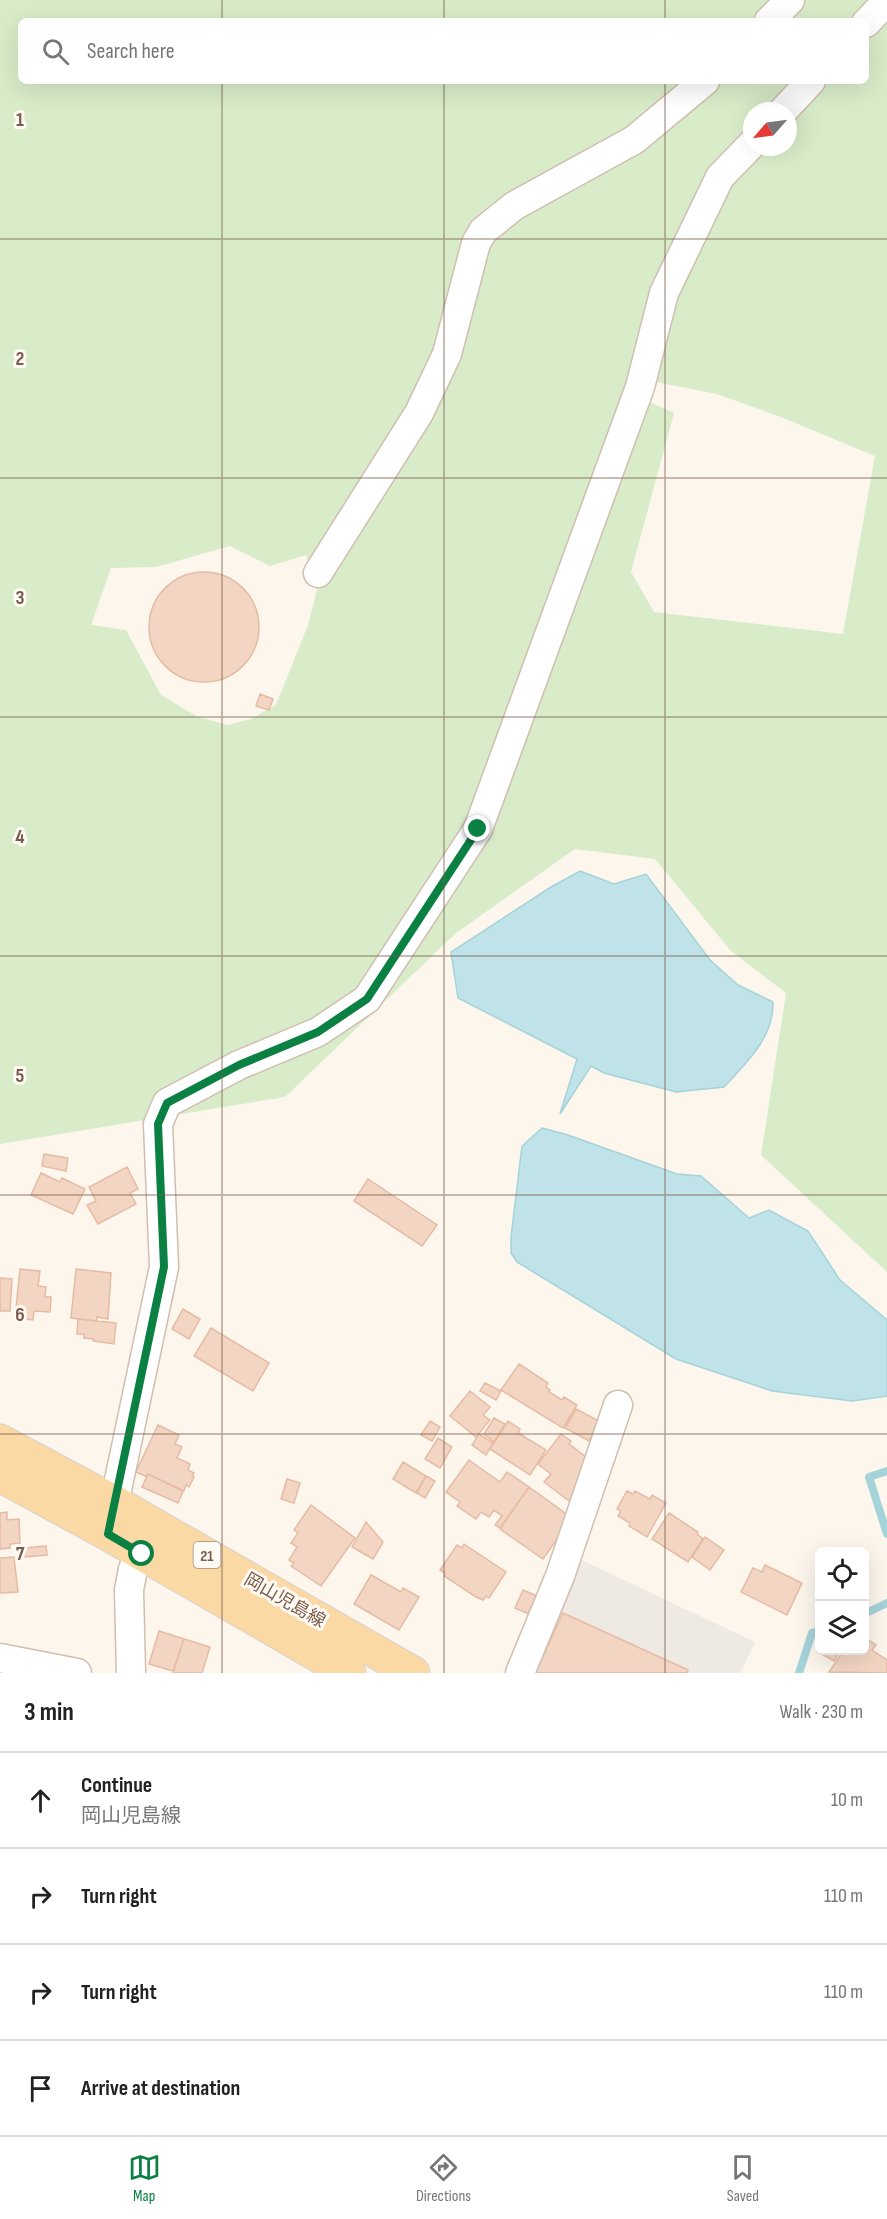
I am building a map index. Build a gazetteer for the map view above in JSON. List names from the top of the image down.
{
  "streets": {
    "main road": ["21", "岡山児島線"]
  },
  "north": "bottom left",
  "page": {
    "search": "Search here",
    "heading": ["3 min", "Walk · 230 m"],
    "list": [
      ["Continue", "岡山児島線", "10 m"],
      ["Turn right", "110 m"],
      ["Turn right", "110 m"],
      "Arrive at destination"
    ],
    "nav": ["Map", "Directions", "Saved"]
  },
  "grid": {
    "rows": [
      "1",
      "2",
      "3",
      "4",
      "5",
      "6",
      "7"
    ]
  }
}
